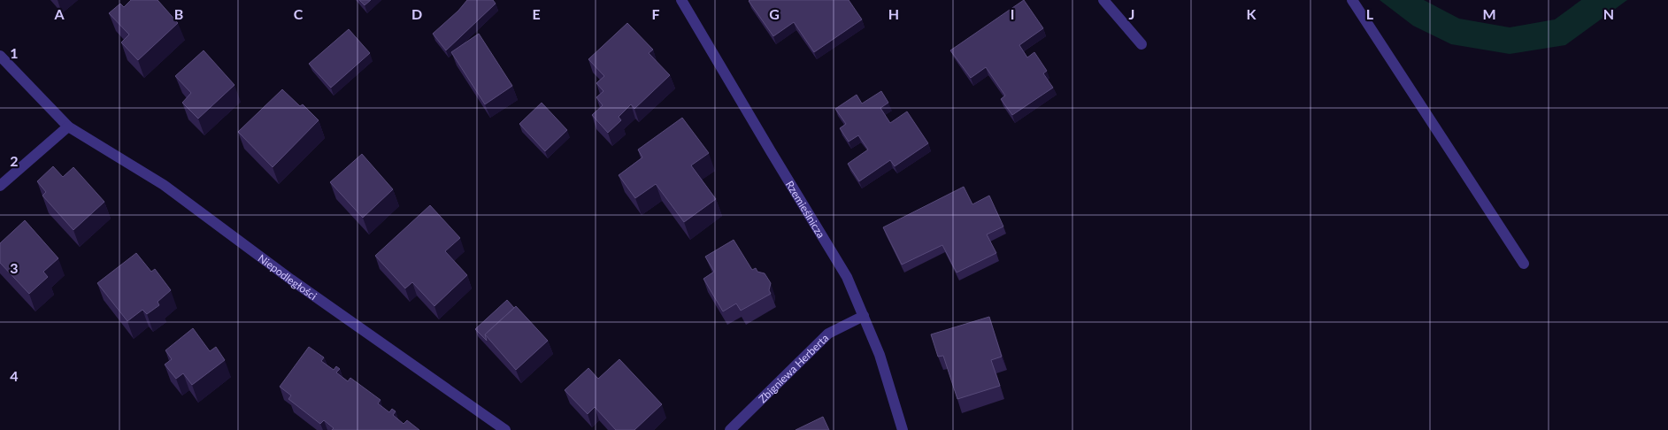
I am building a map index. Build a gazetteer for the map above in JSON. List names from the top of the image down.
{
  "streets": {
    "street": ["Rzemieślnicza", "Niepodległości", "Zbigniewa Herberta"]
  },
  "crossings": [
    ["Rzemieślnicza", "Zbigniewa Herberta"]
  ],
  "grid": {
    "columns": [
      "A",
      "B",
      "C",
      "D",
      "E",
      "F",
      "G",
      "H",
      "I",
      "J",
      "K",
      "L",
      "M",
      "N"
    ],
    "rows": [
      "1",
      "2",
      "3",
      "4"
    ]
  }
}
